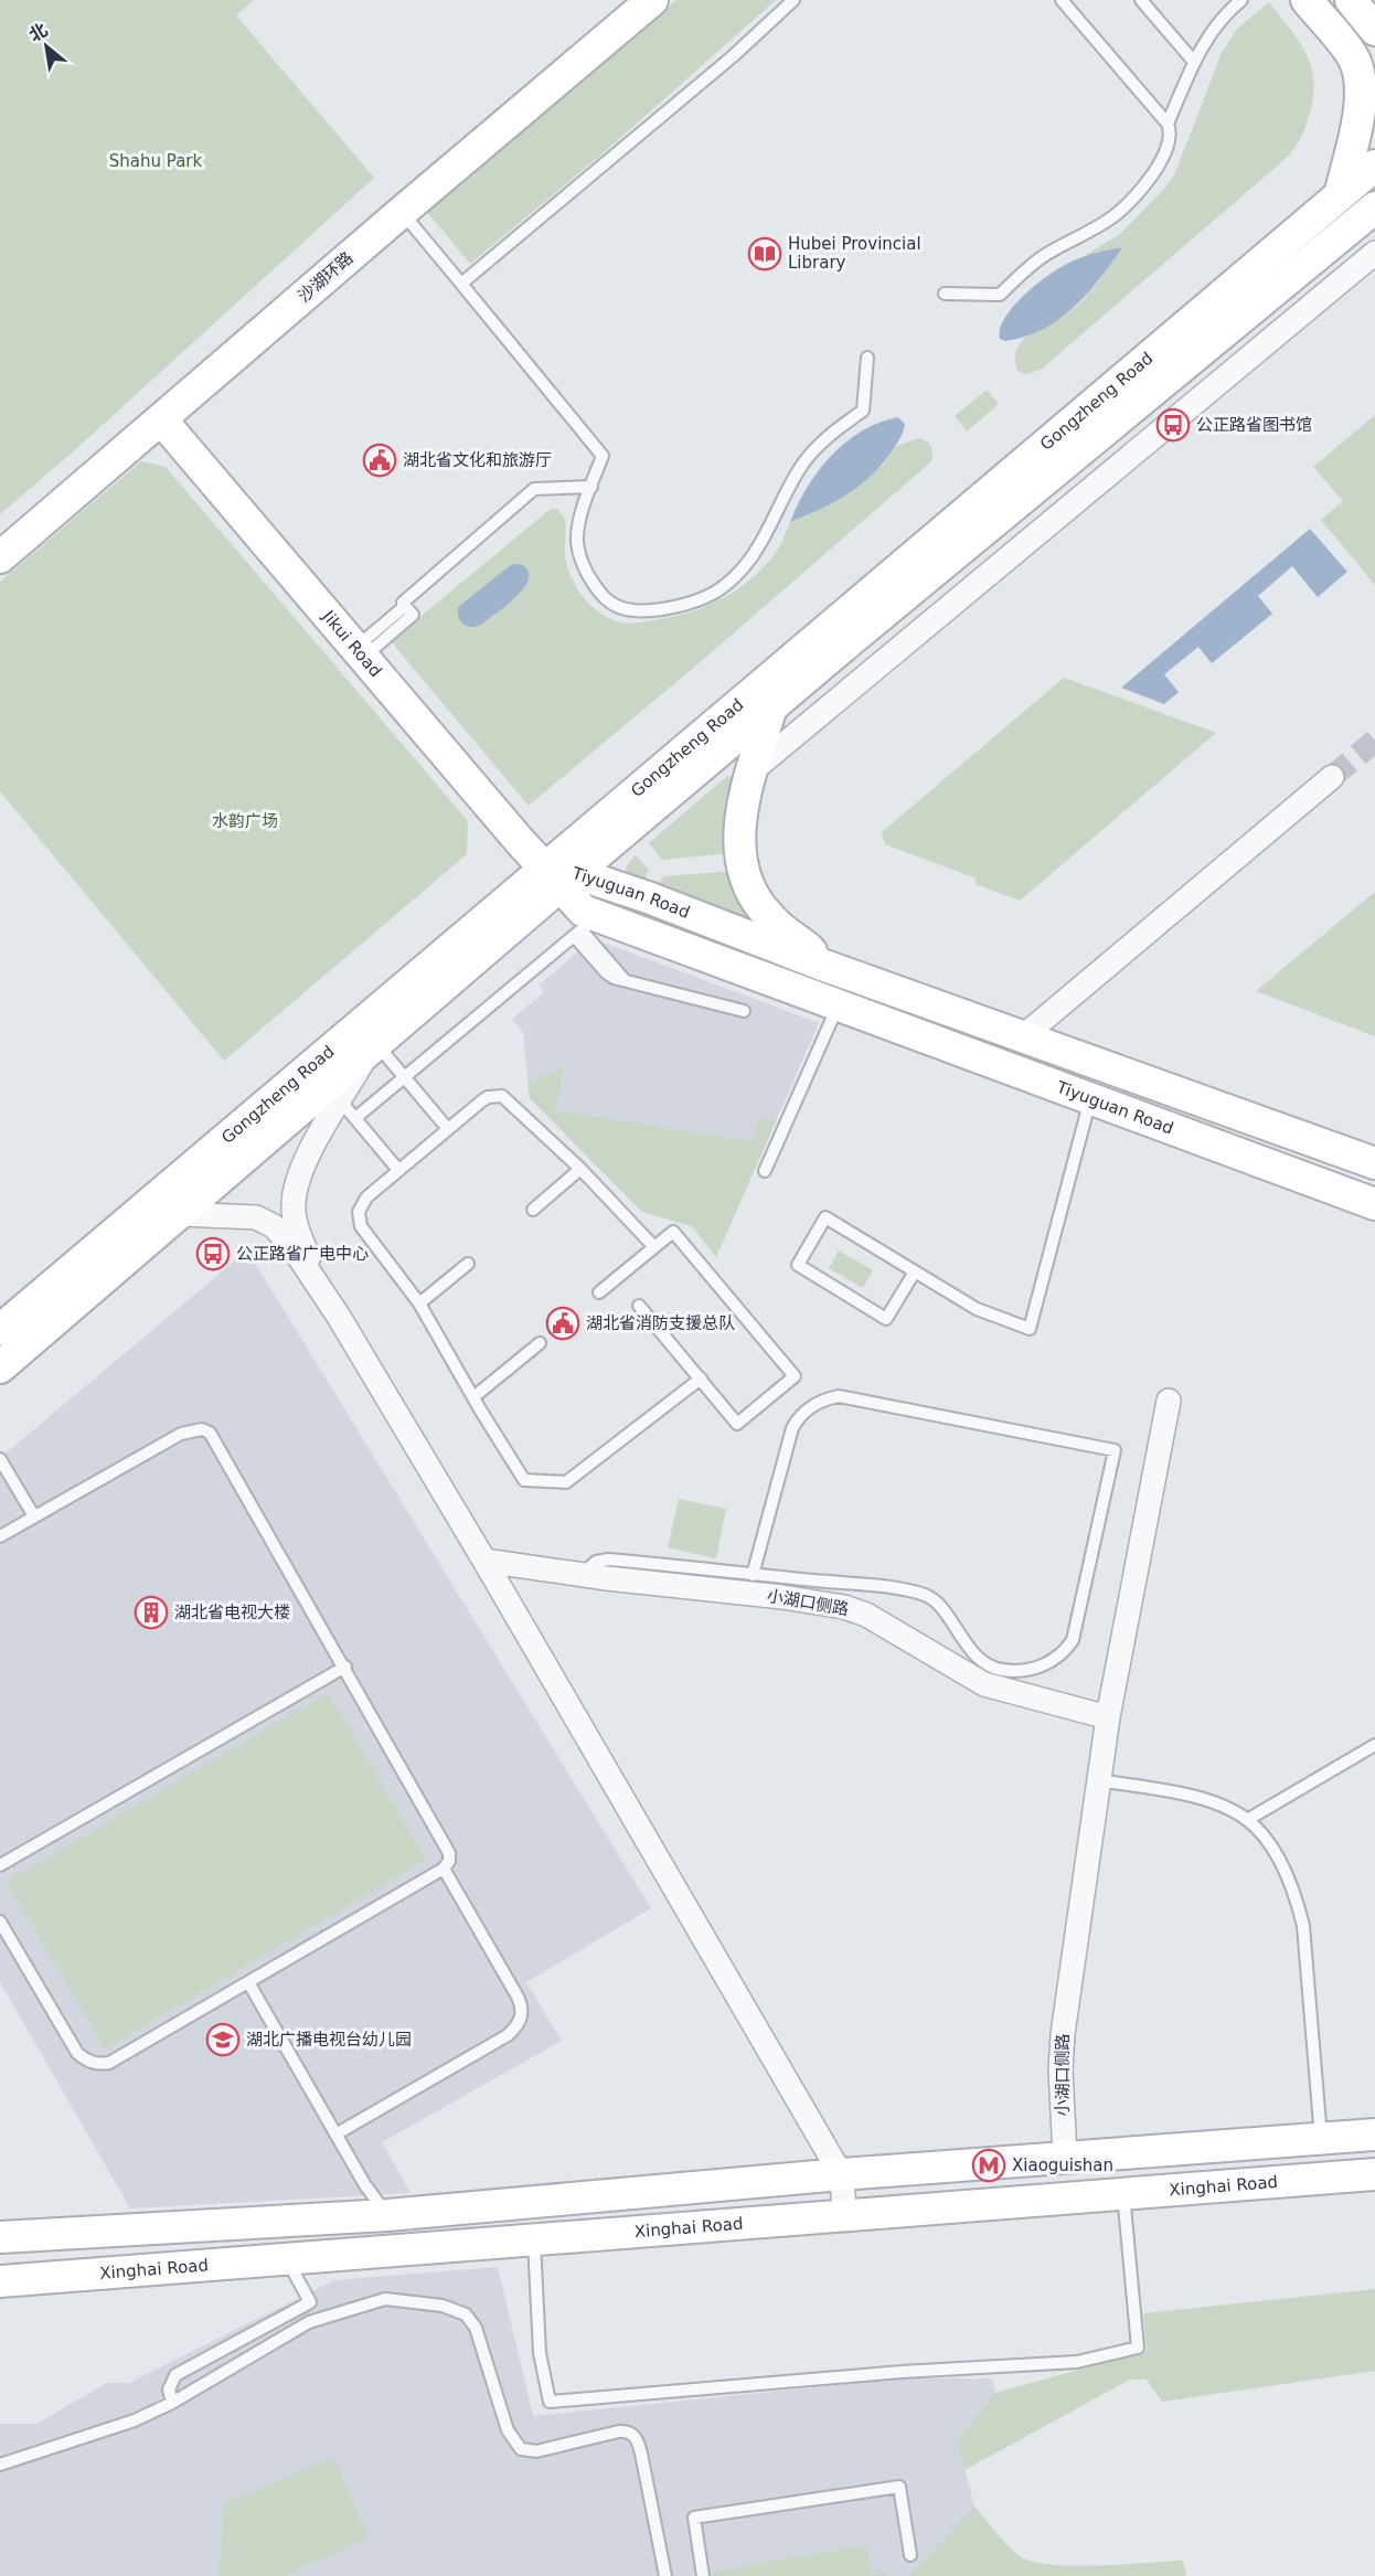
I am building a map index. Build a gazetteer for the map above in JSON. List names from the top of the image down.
{
  "streets": {
    "main road": [
      "沙湖环路",
      "Gongzheng Road",
      "Jikui Road",
      "Tiyuguan Road",
      "Xinghai Road"
    ],
    "street": ["小湖口侧路"]
  },
  "crossings": [
    ["沙湖环路", "Jikui Road"],
    ["Gongzheng Road", "Jikui Road"],
    ["Gongzheng Road", "Tiyuguan Road"],
    ["Jikui Road", "Tiyuguan Road"]
  ],
  "parks": ["Shahu Park", "水韵广场"],
  "places": {
    "library": ["Hubei Provincial Library"],
    "bus stop": ["公正路省图书馆", "公正路省广电中心"],
    "public building": ["湖北省文化和旅游厅", "湖北省消防支援总队"],
    "building": ["湖北省电视大楼"],
    "school or university": ["湖北广播电视台幼儿园"],
    "metro station": ["Xiaoguishan"]
  },
  "north": "top left"
}
